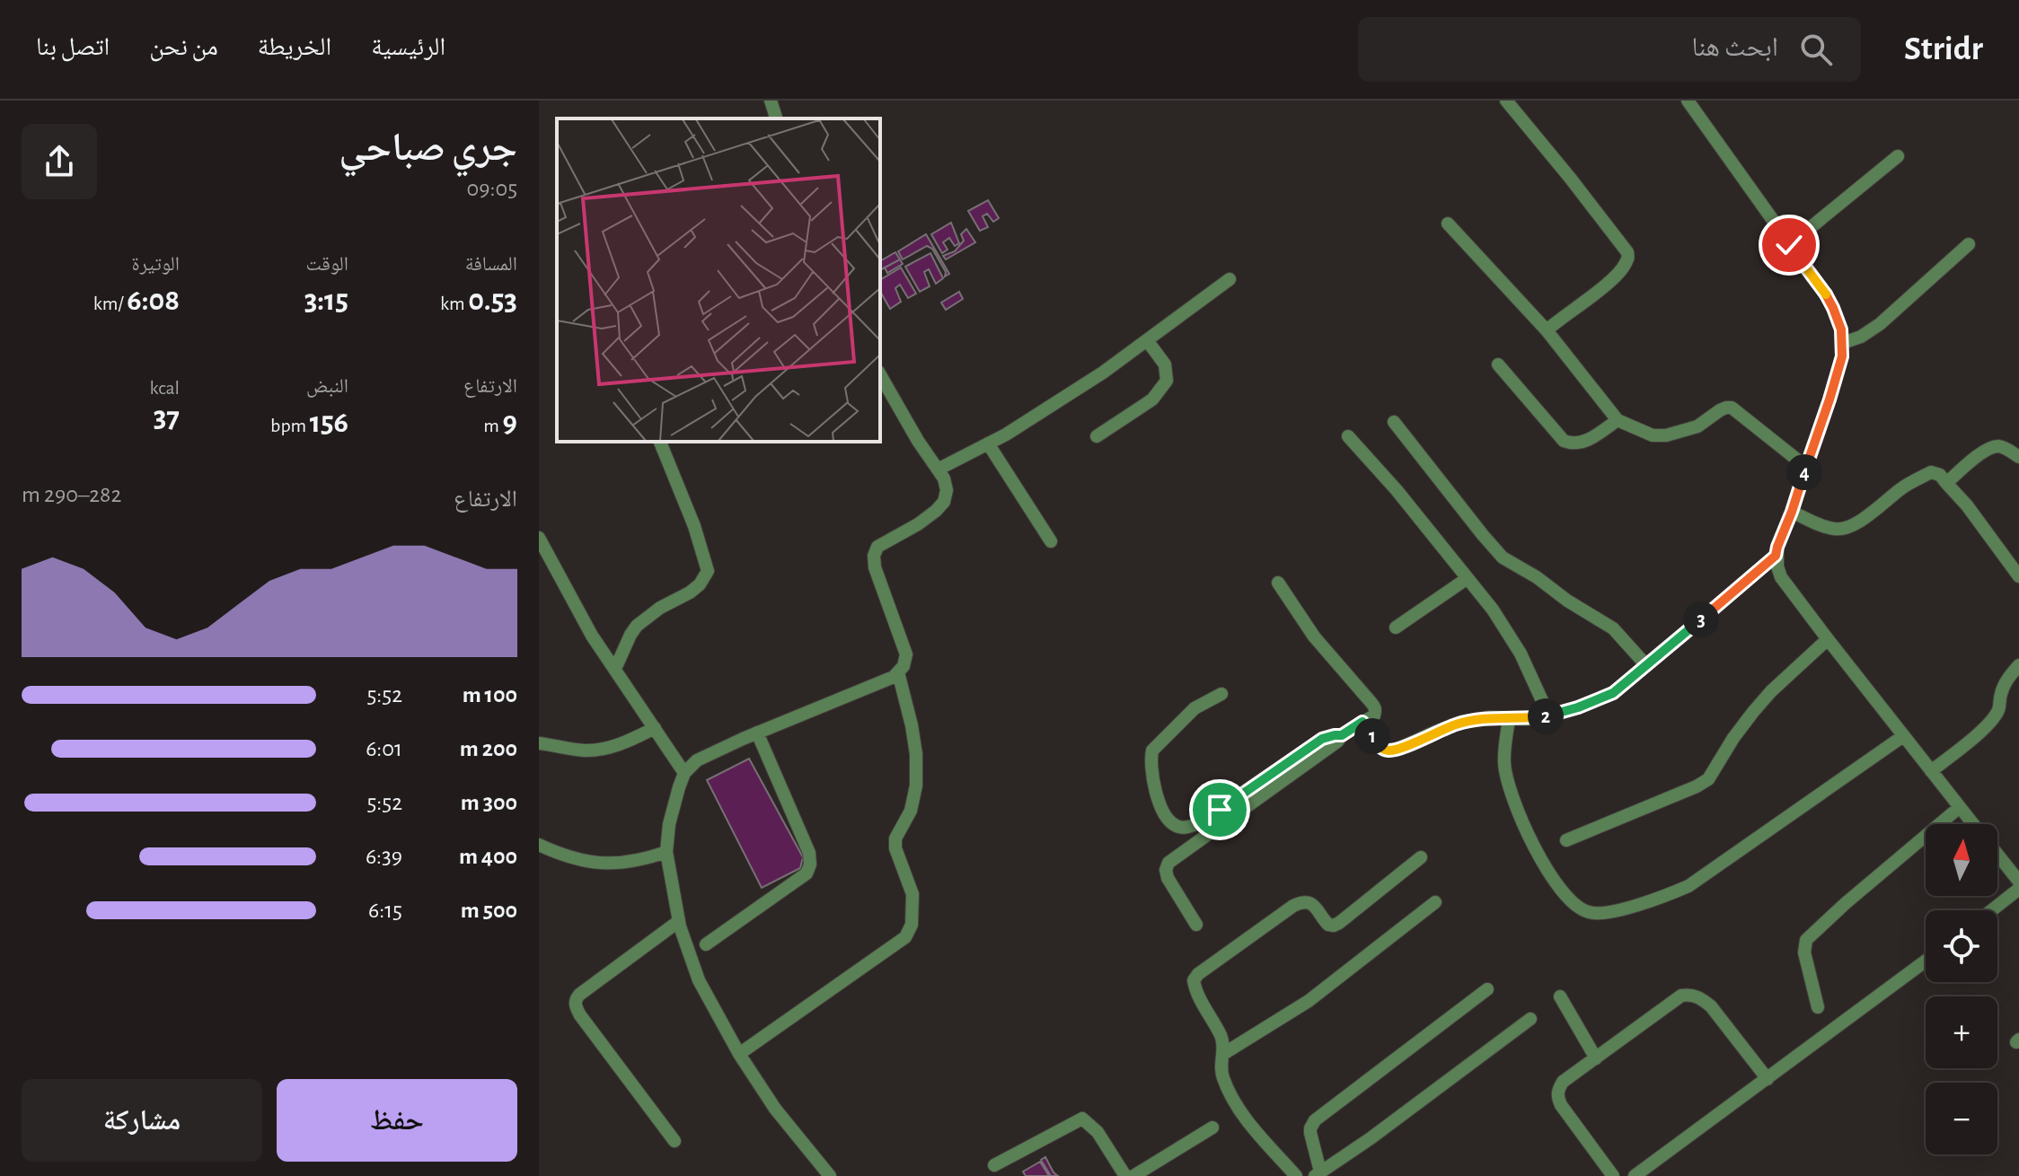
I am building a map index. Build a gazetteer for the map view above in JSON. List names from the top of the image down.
{
  "north": "top",
  "page": {
    "header": "Stridr",
    "search": "ابحث هنا",
    "nav": [
      "الرئيسية",
      "الخريطة",
      "من نحن",
      "اتصل بنا"
    ],
    "heading": ["جري صباحي", "09:05"],
    "stats": [
      ["المسافة", "0.53 km"],
      ["الوقت", "3:15"],
      ["الوتيرة", "6:08 /km"],
      ["الارتفاع", "9 m"],
      ["النبض", "156 bpm"],
      ["kcal", "37"]
    ],
    "pins": [
      "4",
      "3",
      "2",
      "1"
    ],
    "chart": ["الارتفاع", "282–290 m"],
    "list": [
      {
        "name": "100 m",
        "note": "5:52"
      },
      {
        "name": "200 m",
        "note": "6:01"
      },
      {
        "name": "300 m",
        "note": "5:52"
      },
      {
        "name": "400 m",
        "note": "6:39"
      },
      {
        "name": "500 m",
        "note": "6:15"
      }
    ],
    "map_buttons": ["+", "−"],
    "buttons": ["حفظ", "مشاركة"]
  }
}
